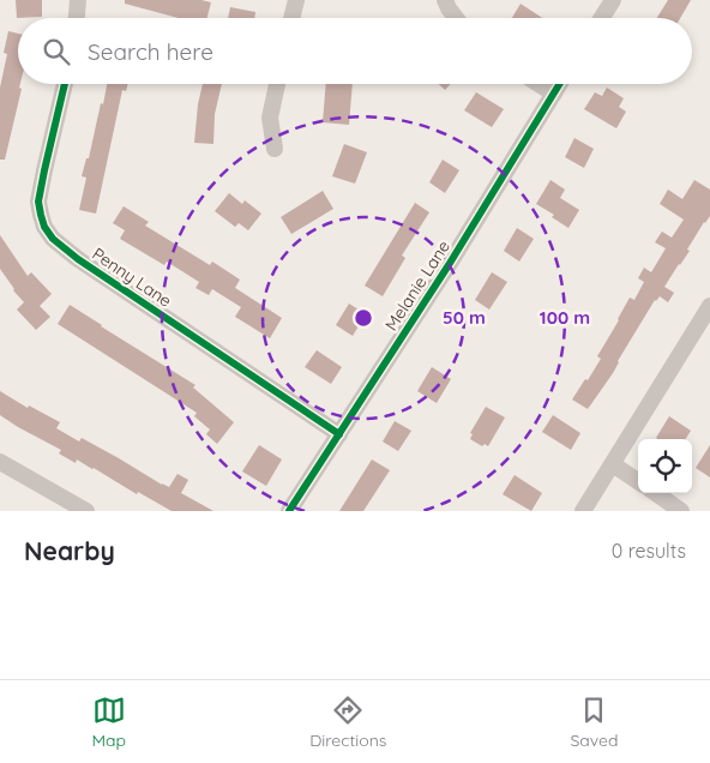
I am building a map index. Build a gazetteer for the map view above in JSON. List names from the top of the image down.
{
  "streets": {
    "street": ["Penny Lane", "Melanie Lane"]
  },
  "crossings": [
    ["Penny Lane", "Melanie Lane"]
  ],
  "page": {
    "search": "Search here",
    "heading": ["Nearby", "0 results"],
    "nav": ["Map", "Directions", "Saved"]
  },
  "rings": ["50 m", "100 m"]
}
